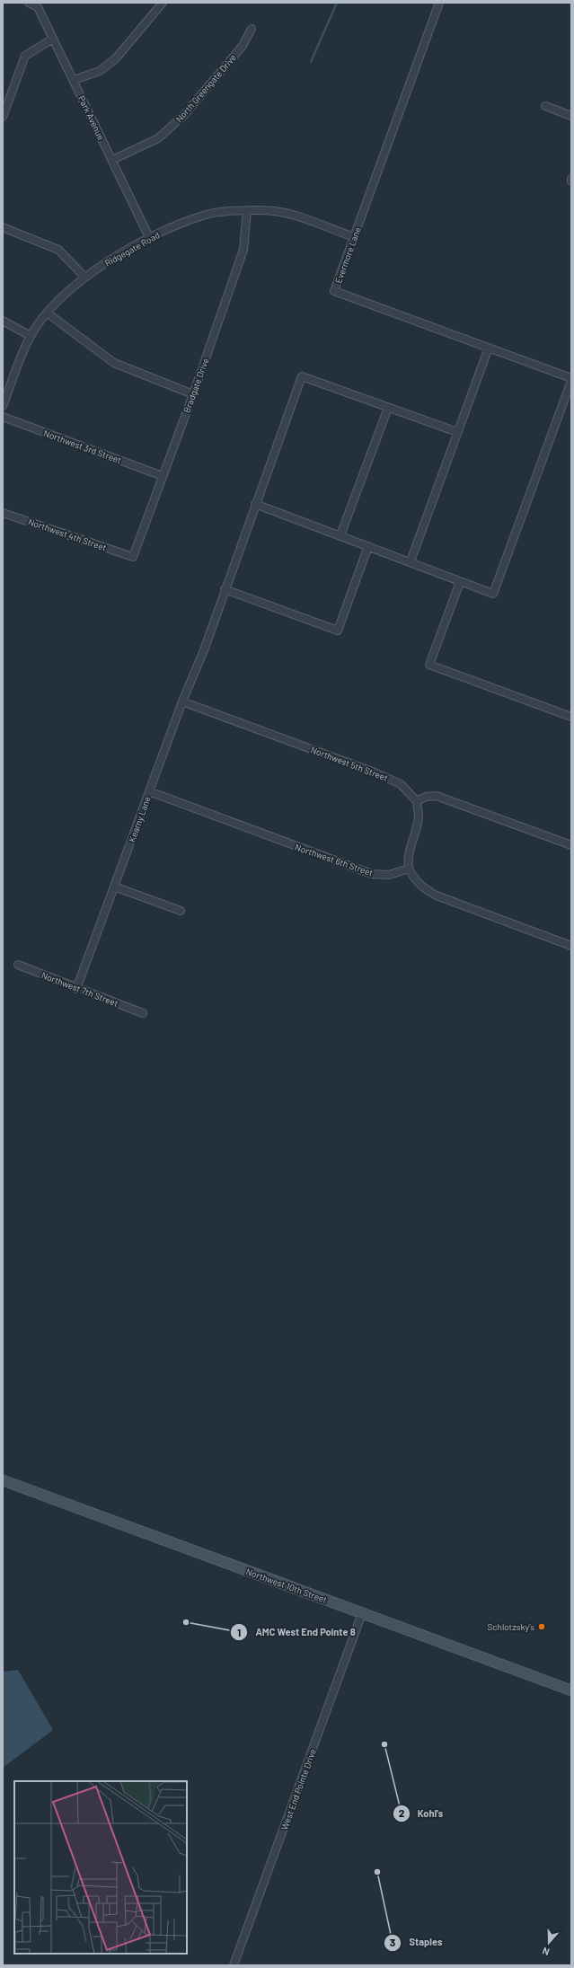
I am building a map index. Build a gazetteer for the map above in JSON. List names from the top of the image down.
{
  "streets": {
    "main road": ["Northwest 10th Street"],
    "street": [
      "North Greengate Drive",
      "Park Avenue",
      "Ridgegate Road",
      "Evermore Lane",
      "Bradgate Drive",
      "Northwest 3rd Street",
      "Northwest 4th Street",
      "Northwest 5th Street",
      "Kearny Lane",
      "Northwest 6th Street",
      "Northwest 7th Street",
      "West End Pointe Drive"
    ]
  },
  "crossings": [
    ["North Greengate Drive", "Park Avenue"],
    ["Park Avenue", "Ridgegate Road"],
    ["Ridgegate Road", "Evermore Lane"],
    ["Ridgegate Road", "Bradgate Drive"],
    ["Bradgate Drive", "Northwest 3rd Street"],
    ["Bradgate Drive", "Northwest 4th Street"],
    ["Northwest 5th Street", "Kearny Lane"],
    ["Kearny Lane", "Northwest 6th Street"],
    ["Kearny Lane", "Northwest 7th Street"],
    ["Northwest 10th Street", "West End Pointe Drive"]
  ],
  "places": [
    "AMC West End Pointe 8",
    "Schlotzsky's",
    "Kohl's",
    "Staples"
  ],
  "north": "bottom"
}
